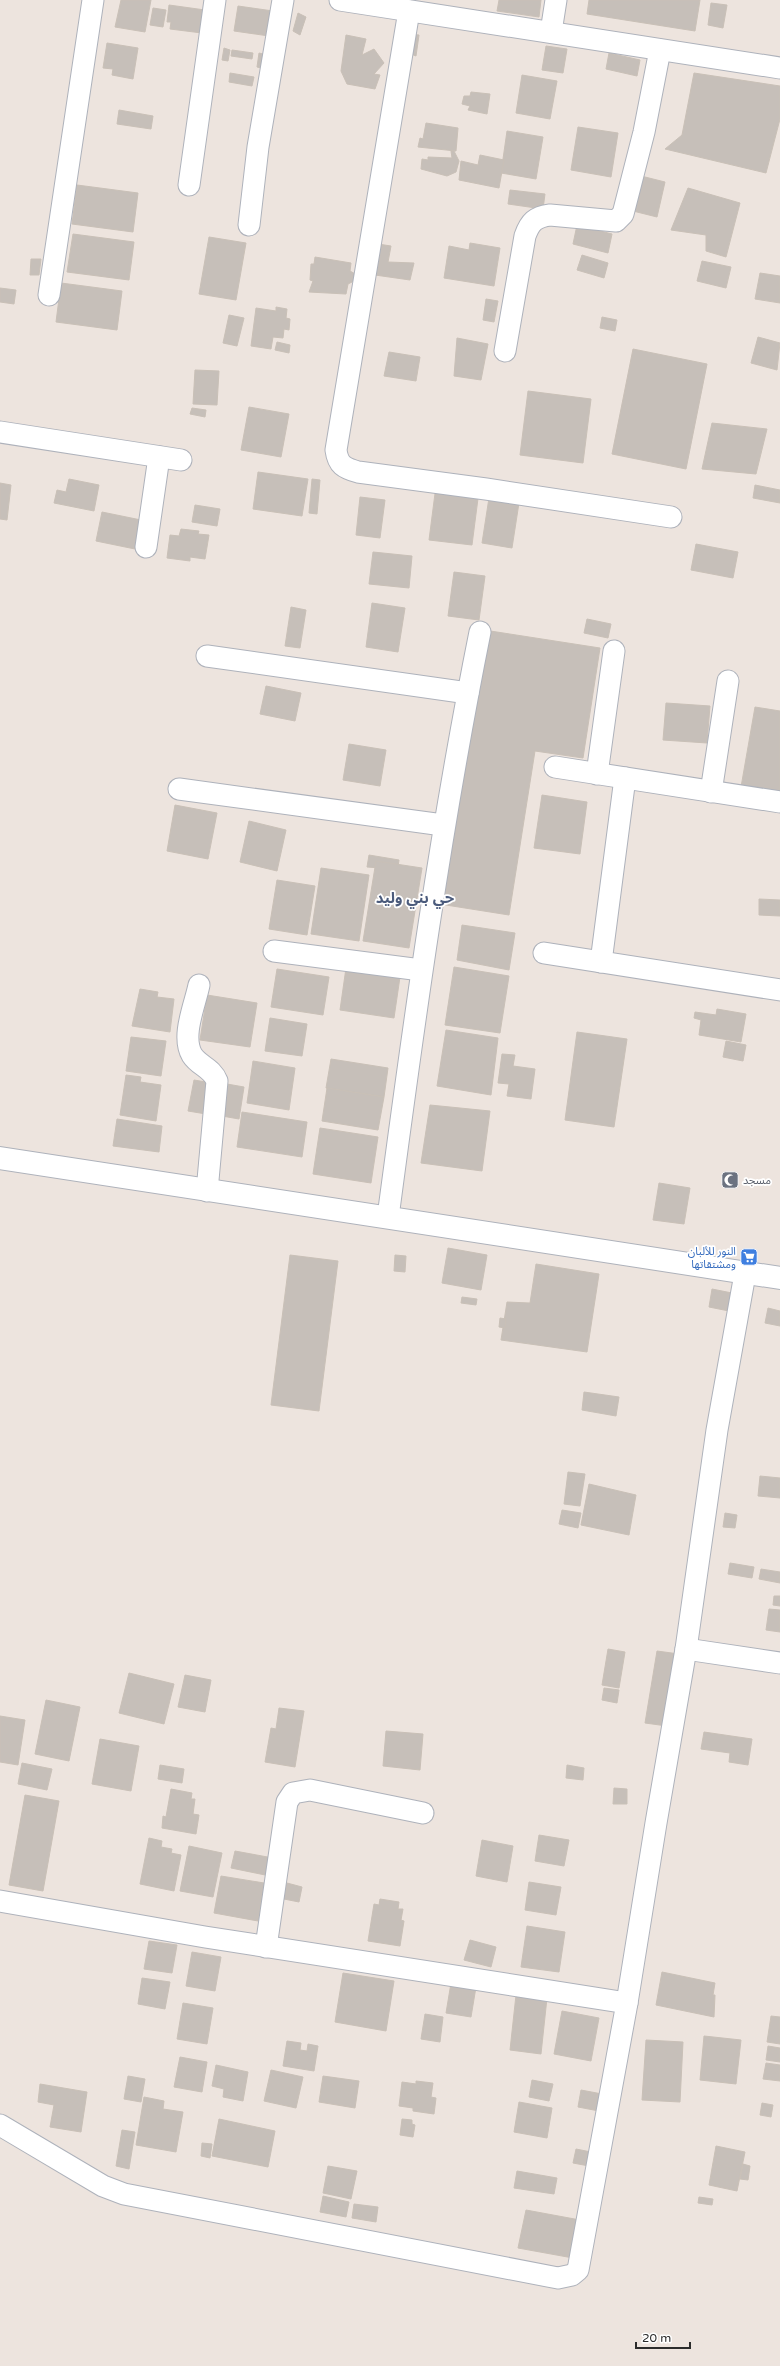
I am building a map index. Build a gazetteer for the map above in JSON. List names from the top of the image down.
{
  "districts": ["حي بني وليد"],
  "places": {
    "mosque": ["مسجد"],
    "supermarket": ["النور للألبان ومشتقاتها"]
  },
  "scale_bar": "20 m"
}
